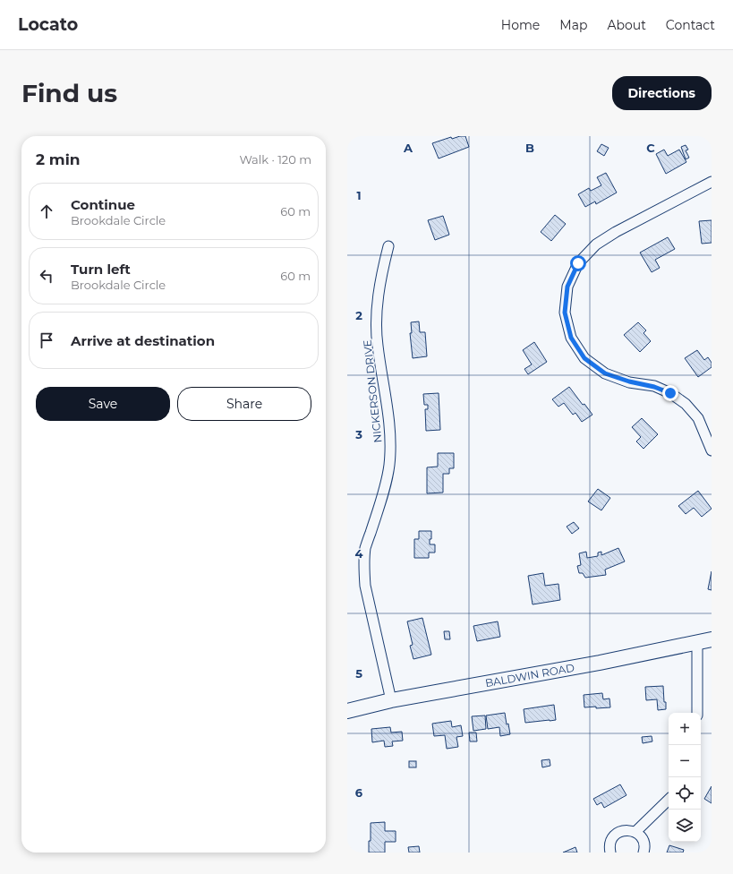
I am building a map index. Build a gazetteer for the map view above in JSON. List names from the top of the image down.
{
  "streets": {
    "street": ["NICKERSON DRIVE", "BALDWIN ROAD"]
  },
  "crossings": [
    ["NICKERSON DRIVE", "BALDWIN ROAD"]
  ],
  "page": {
    "header": "Locato",
    "nav": [
      "Home",
      "Map",
      "About",
      "Contact"
    ],
    "buttons": [
      "Directions",
      ["Save", "Share"]
    ],
    "title": "Find us",
    "heading": ["2 min", "Walk · 120 m"],
    "list": [
      ["Continue", "Brookdale Circle", "60 m"],
      ["Turn left", "Brookdale Circle", "60 m"],
      "Arrive at destination"
    ],
    "map_buttons": ["+", "−"]
  },
  "grid": {
    "columns": ["A", "B", "C"],
    "rows": [
      "1",
      "2",
      "3",
      "4",
      "5",
      "6"
    ]
  }
}
